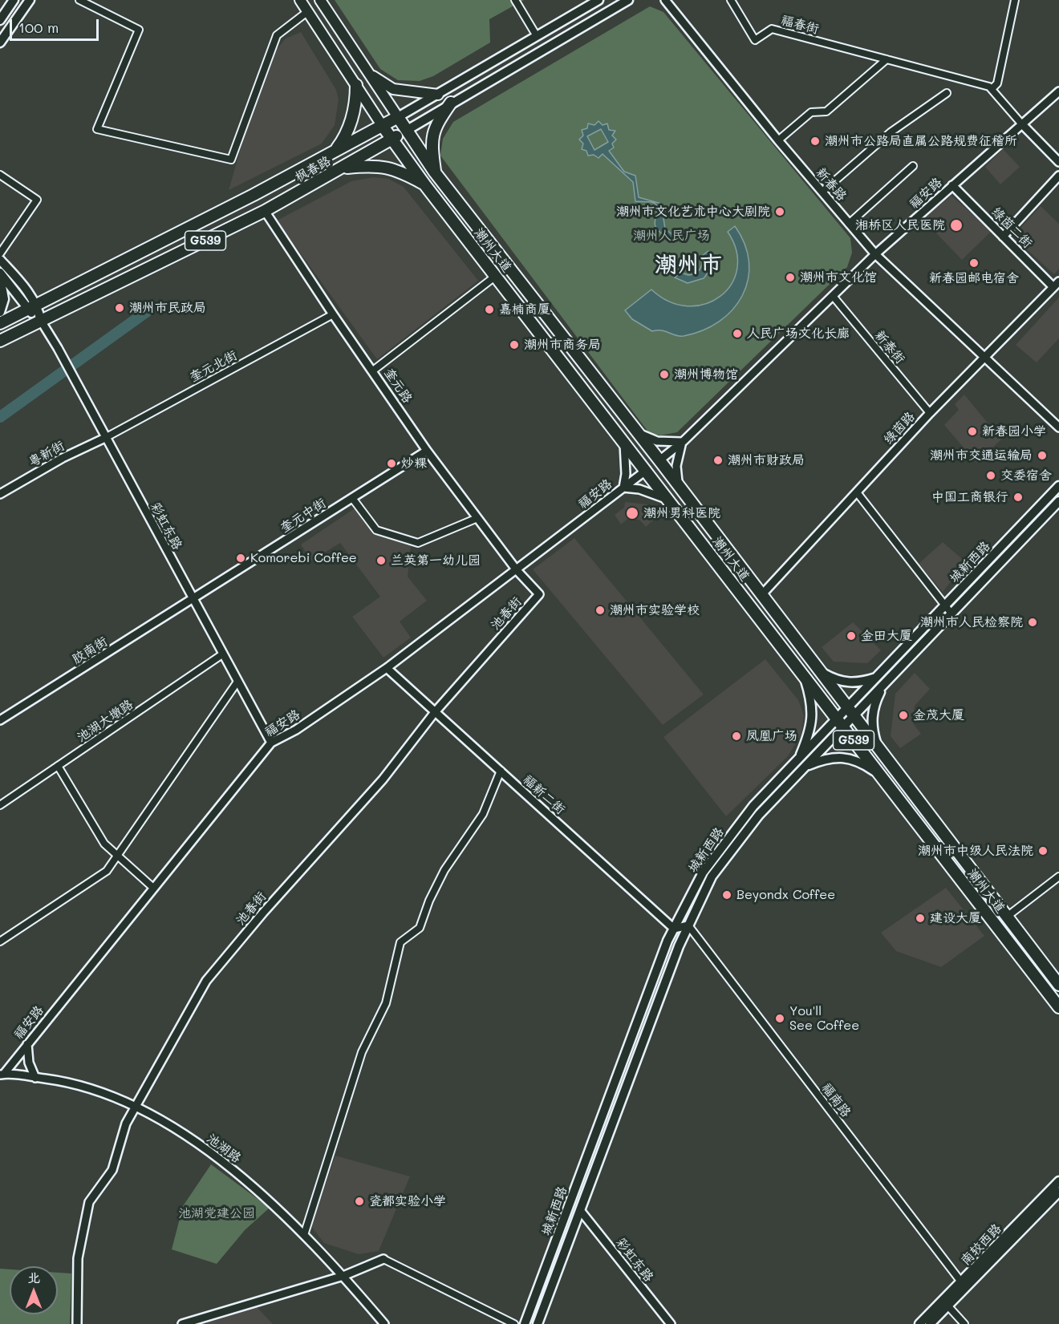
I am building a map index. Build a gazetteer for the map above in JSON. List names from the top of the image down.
{
  "streets": {
    "highway": ["枫春路", "G539", "潮州大道"],
    "main road": ["城新西路", "南较西路"],
    "street": [
      "福春街",
      "新春路",
      "福安路",
      "绿茵二街",
      "新泰街",
      "奎元北街",
      "奎元路",
      "绿茵路",
      "粤新街",
      "奎元中街",
      "彩虹东路",
      "池春街",
      "胶南街",
      "池湖大墩路",
      "福新二街",
      "福南路",
      "池湖路"
    ]
  },
  "crossings": [
    ["福春街", "福安路"],
    ["枫春路", "潮州大道"],
    ["枫春路", "奎元路"],
    ["枫春路", "彩虹东路"],
    ["新春路", "福安路"],
    ["新春路", "绿茵路"],
    ["福安路", "绿茵二街"],
    ["福安路", "潮州大道"],
    ["福安路", "新泰街"],
    ["福安路", "奎元路"],
    ["福安路", "彩虹东路"],
    ["福安路", "池春街"],
    ["福安路", "福新二街"],
    ["福安路", "池湖路"],
    ["绿茵二街", "绿茵路"],
    ["潮州大道", "绿茵路"],
    ["潮州大道", "城新西路"],
    ["新泰街", "绿茵路"],
    ["奎元北街", "奎元路"],
    ["奎元北街", "粤新街"],
    ["奎元北街", "彩虹东路"],
    ["奎元路", "奎元中街"],
    ["奎元路", "池春街"],
    ["粤新街", "彩虹东路"],
    ["奎元中街", "彩虹东路"],
    ["奎元中街", "胶南街"],
    ["彩虹东路", "城新西路"],
    ["彩虹东路", "胶南街"],
    ["彩虹东路", "池湖大墩路"],
    ["城新西路", "福新二街"],
    ["城新西路", "福南路"],
    ["池春街", "福新二街"],
    ["池春街", "池湖路"],
    ["福南路", "南较西路"]
  ],
  "districts": ["潮州市"],
  "parks": ["潮州人民广场", "池湖党建公园"],
  "places": [
    "潮州市公路局直属公路规费征稽所",
    "潮州市文化艺术中心大剧院",
    "湘桥区人民医院",
    "新春园邮电宿舍",
    "潮州市文化馆",
    "潮州市民政局",
    "嘉楠商厦",
    "人民广场文化长廊",
    "潮州市商务局",
    "潮州博物馆",
    "新春园小学",
    "潮州市交通运输局",
    "潮州市财政局",
    "炒粿",
    "交委宿舍",
    "中国工商银行",
    "潮州男科医院",
    "Komorebi Coffee",
    "兰英第一幼儿园",
    "潮州市实验学校",
    "潮州市人民检察院",
    "金田大厦",
    "金茂大厦",
    "凤凰广场",
    "潮州市中级人民法院",
    "Beyondx Coffee",
    "建设大厦",
    "You'll See Coffee",
    "瓷都实验小学"
  ],
  "scale_bar": "100 m",
  "north": "top"
}
